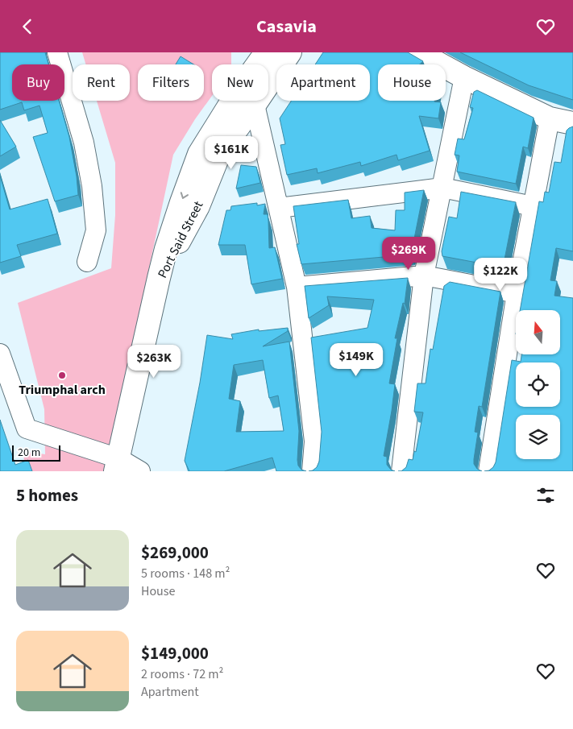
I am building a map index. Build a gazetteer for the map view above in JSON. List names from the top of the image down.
{
  "streets": {
    "main road": ["Port Said Street"]
  },
  "places": ["Triumphal arch"],
  "scale_bar": "20 m",
  "north": "top",
  "page": {
    "header": "Casavia",
    "chip": [
      "Buy",
      "Rent",
      "Filters",
      "New",
      "Apartment",
      "House"
    ],
    "price": [
      "$161K",
      "$269K",
      "$122K",
      "$149K",
      "$263K"
    ],
    "scale": "20 m",
    "heading": "5 homes",
    "list": [
      {
        "name": "$269,000",
        "note": "5 rooms · 148 m² · House"
      },
      {
        "name": "$149,000",
        "note": "2 rooms · 72 m² · Apartment"
      }
    ]
  }
}
